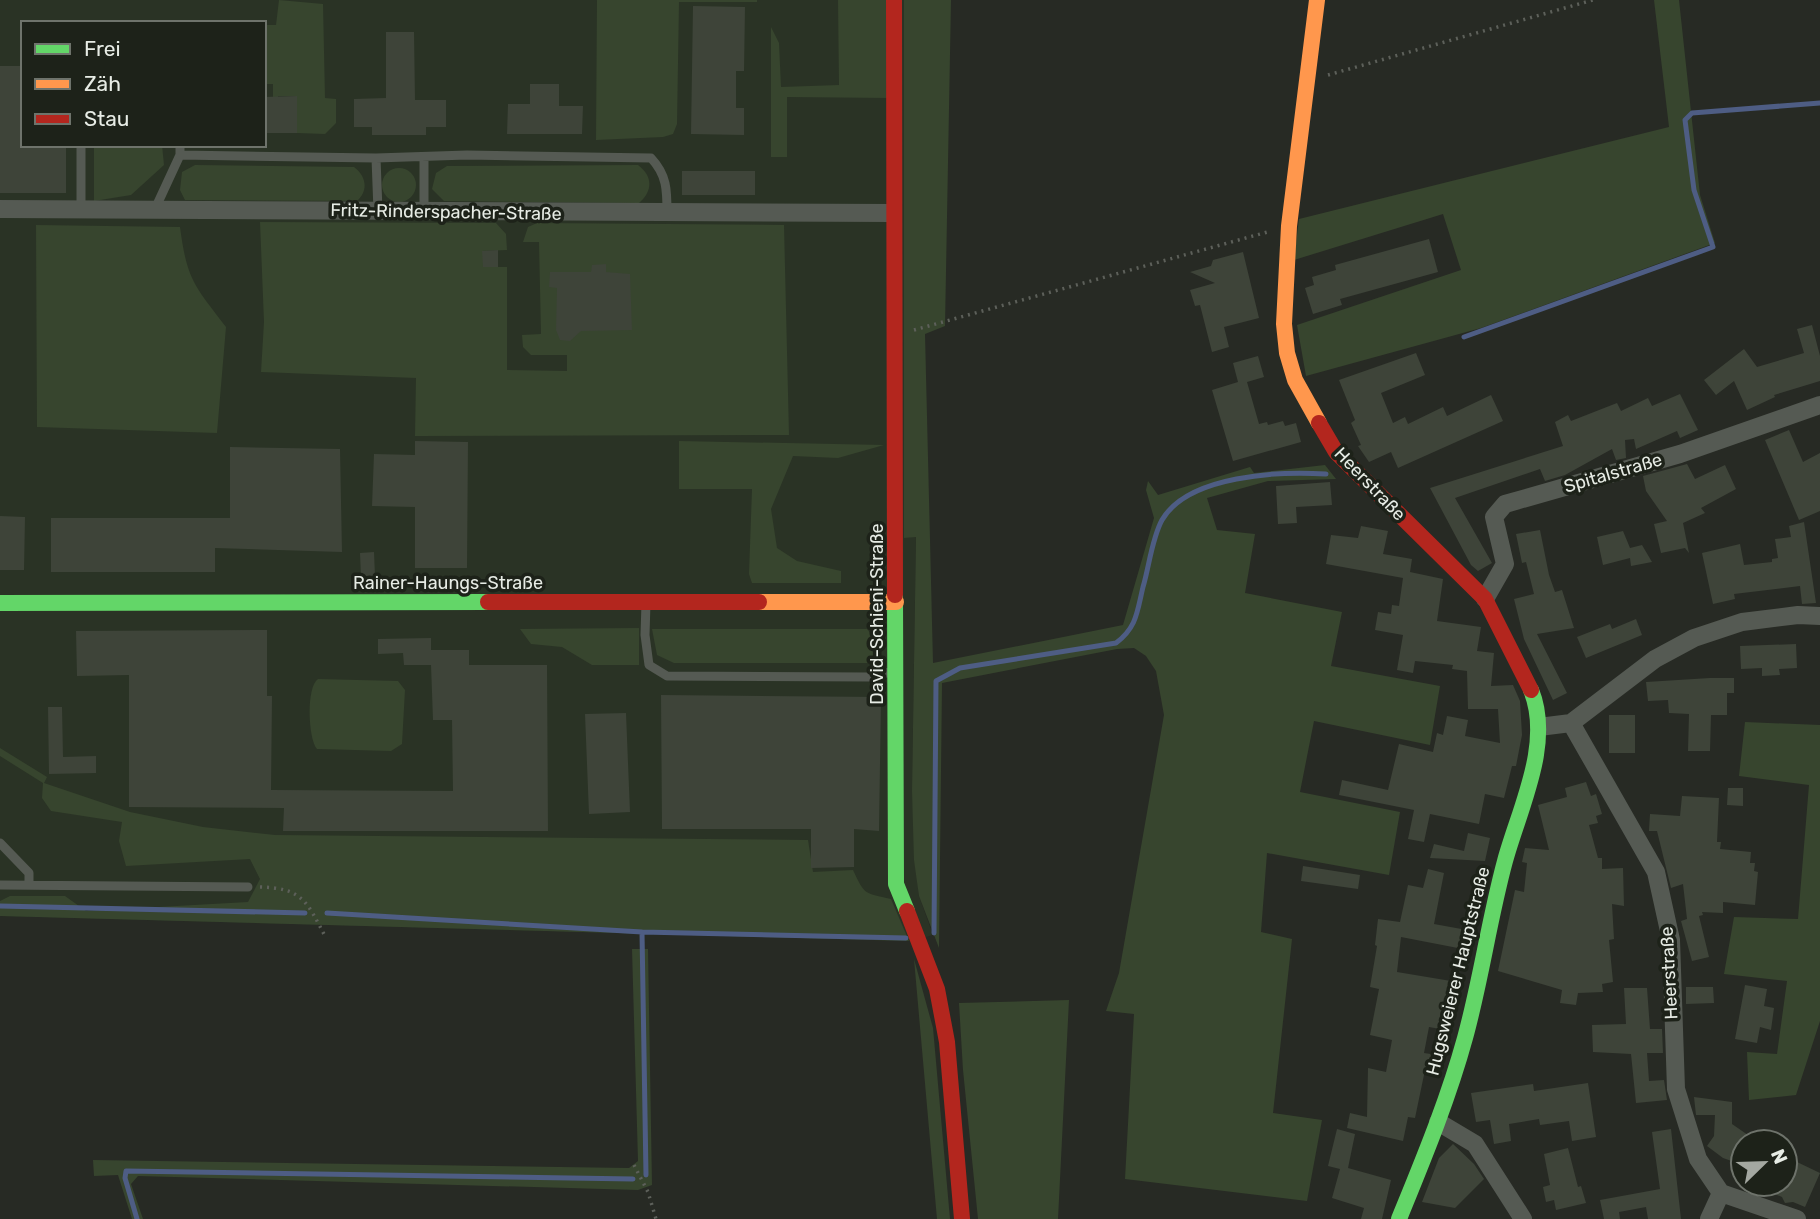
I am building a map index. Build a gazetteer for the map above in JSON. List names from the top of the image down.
{
  "streets": {
    "street": [
      "Fritz-Rinderspacher-Straße",
      "Spitalstraße",
      "Heerstraße",
      "Rainer-Haungs-Straße",
      "David-Schieni-Straße",
      "Hugsweierer Hauptstraße"
    ]
  },
  "crossings": [
    ["Fritz-Rinderspacher-Straße", "David-Schieni-Straße"],
    ["Spitalstraße", "Heerstraße"],
    ["Heerstraße", "Hugsweierer Hauptstraße"],
    ["Rainer-Haungs-Straße", "David-Schieni-Straße"]
  ],
  "legend": ["Frei", "Zäh", "Stau"],
  "north": "top right"
}
